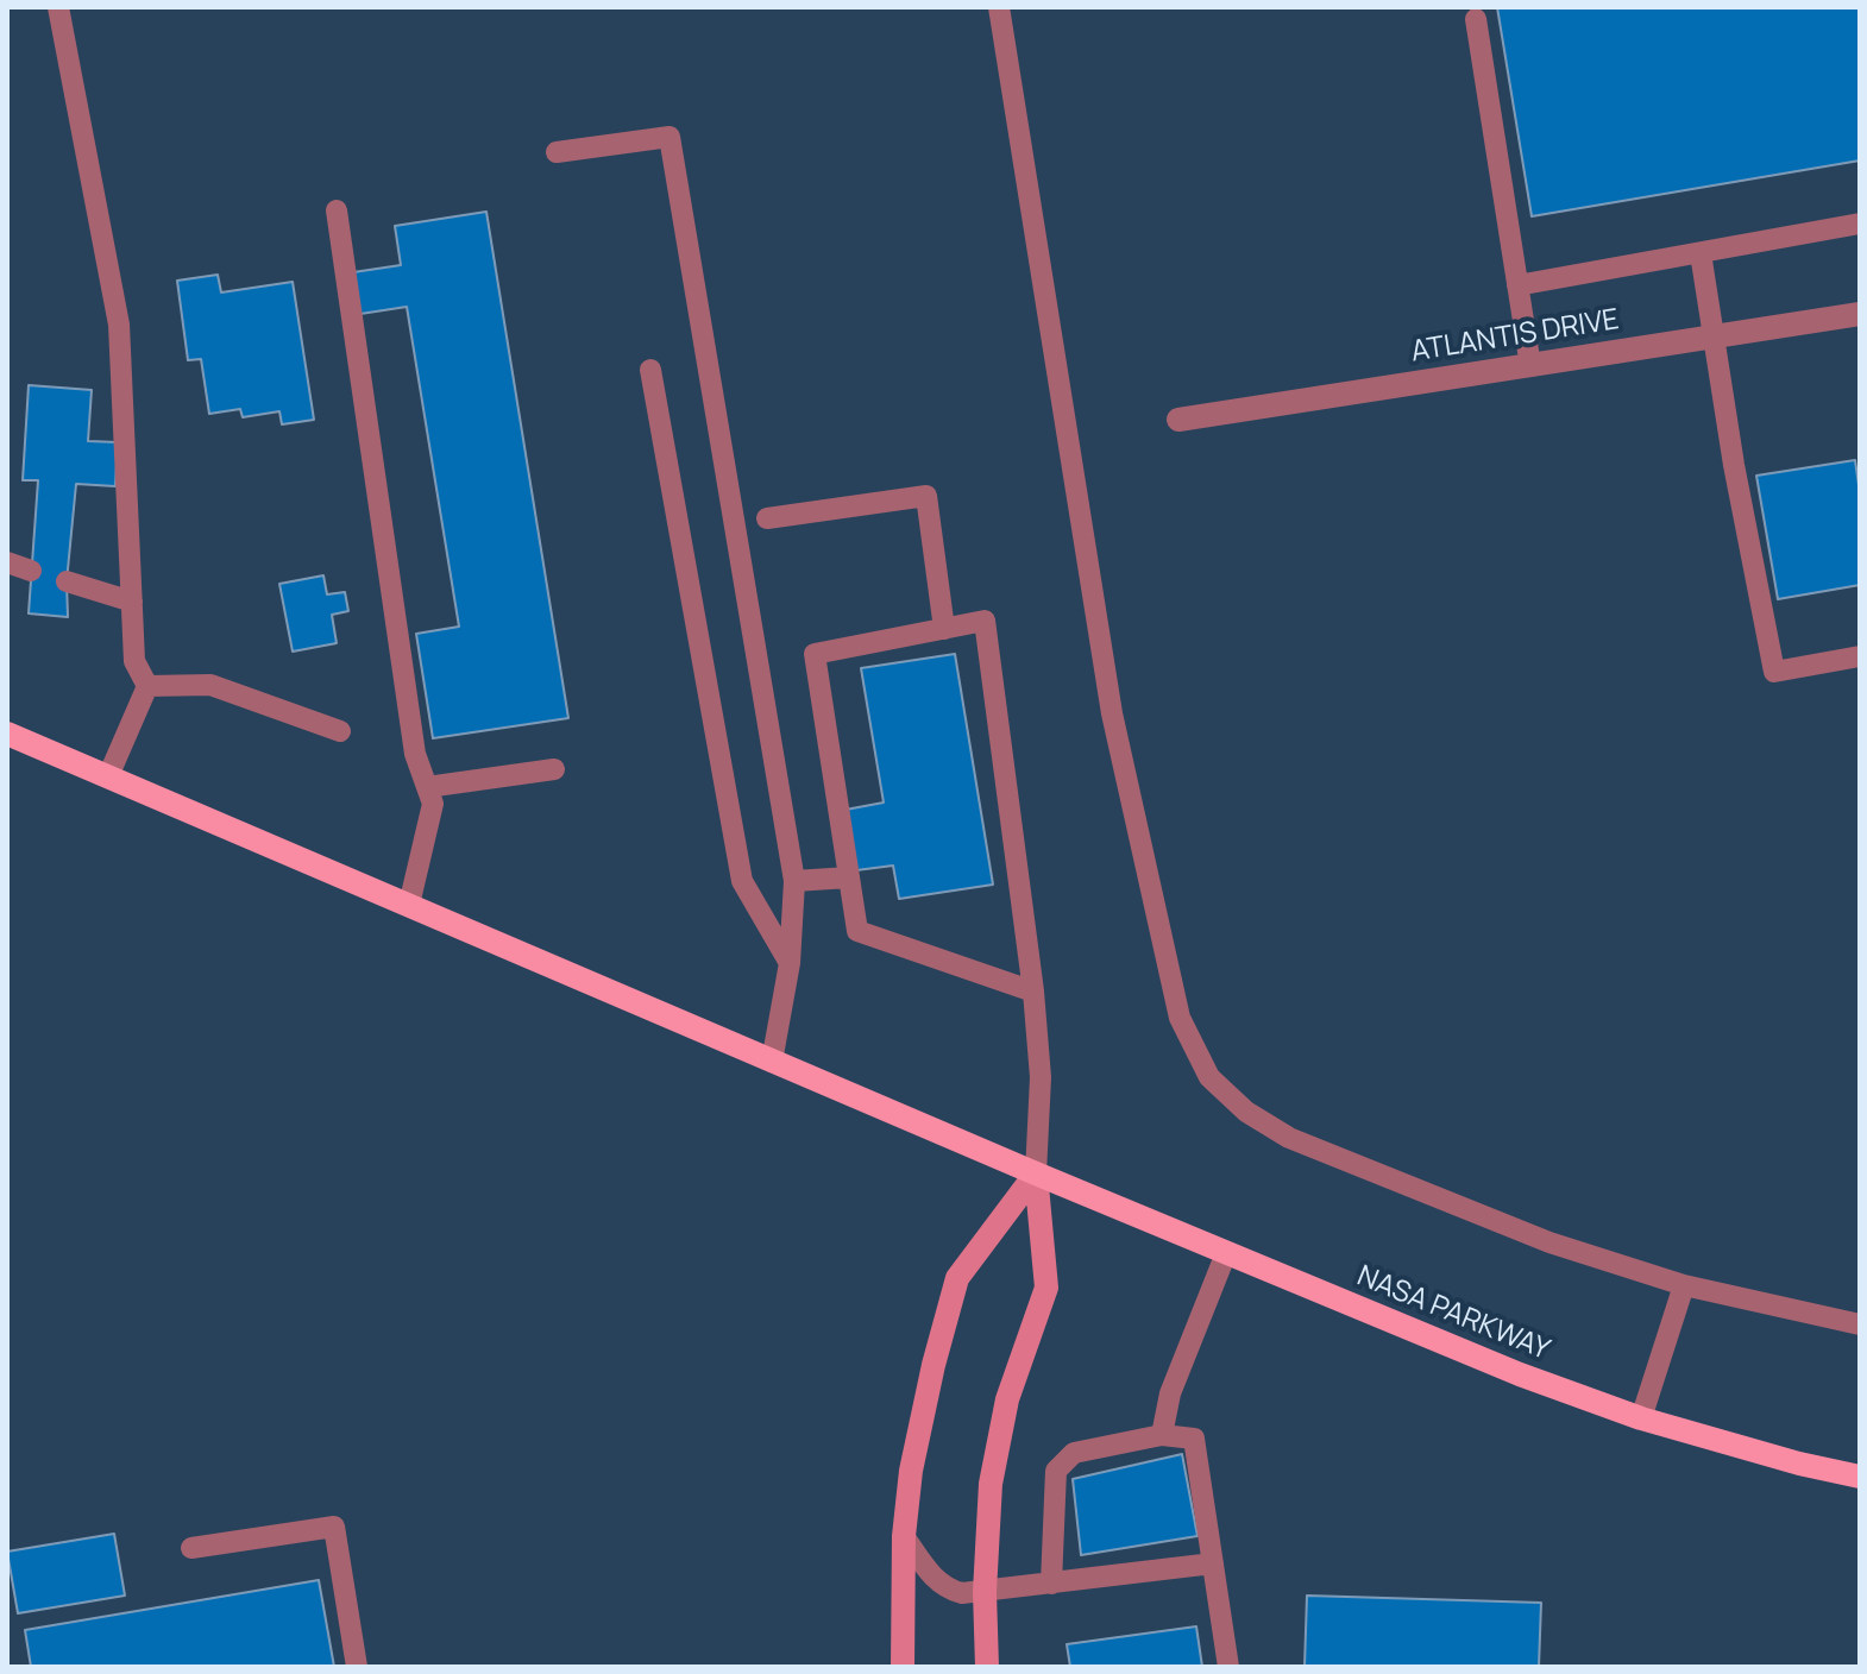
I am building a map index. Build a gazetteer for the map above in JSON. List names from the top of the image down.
{
  "streets": {
    "main road": ["NASA PARKWAY"],
    "street": ["ATLANTIS DRIVE"]
  }
}
